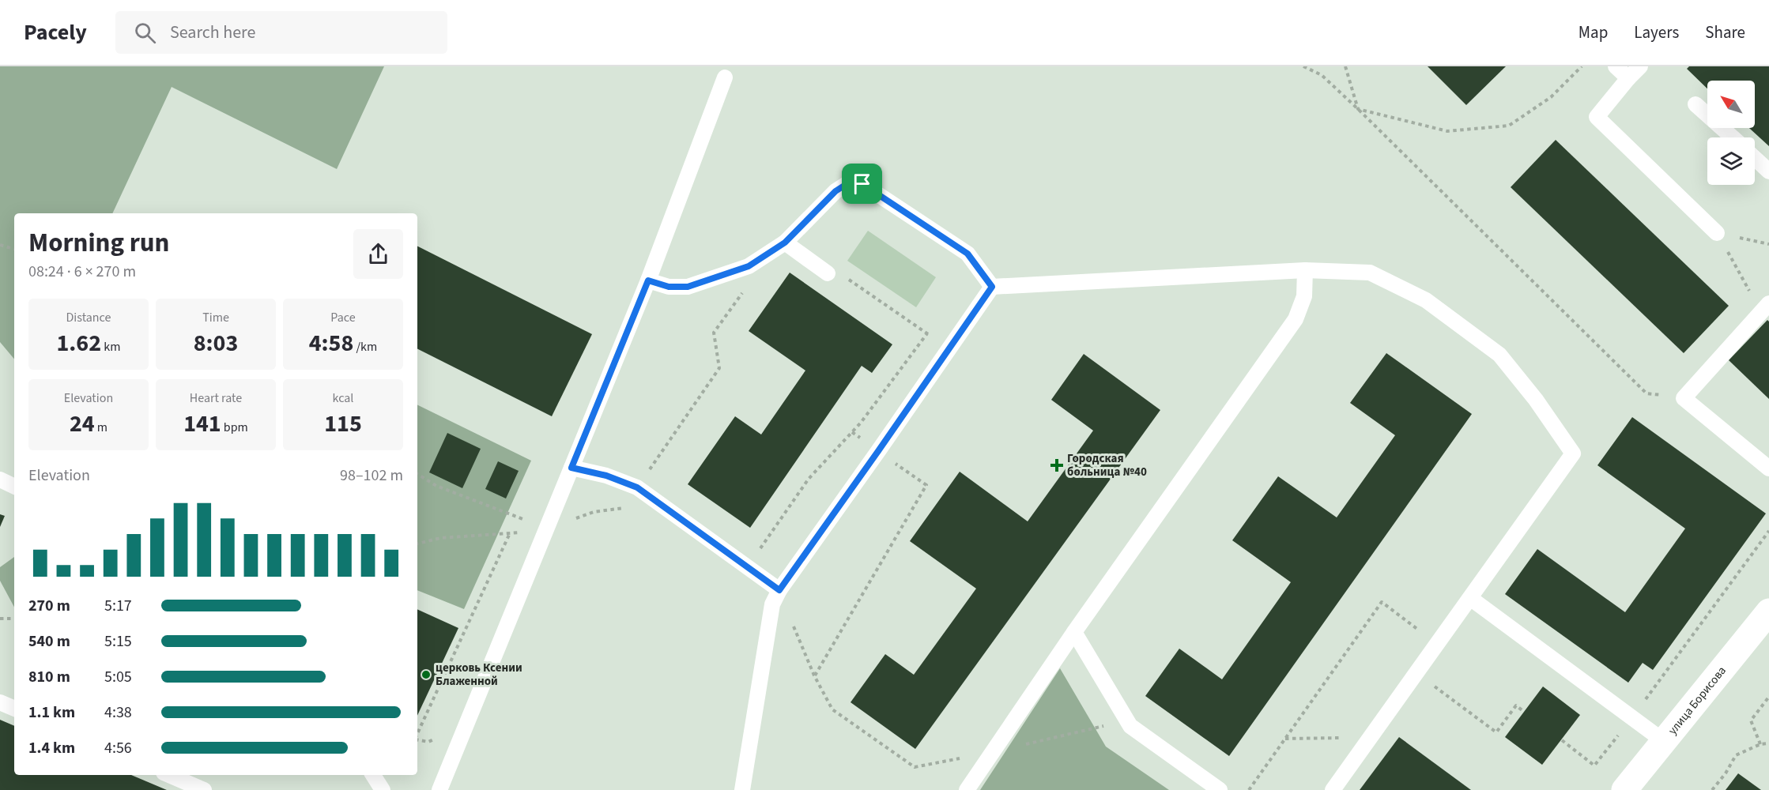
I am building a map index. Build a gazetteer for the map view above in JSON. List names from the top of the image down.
{
  "streets": {
    "street": ["улица Борисова"]
  },
  "places": {
    "health": ["Городская больница №40"],
    "other": ["церковь Ксении Блаженной"]
  },
  "north": "top left",
  "page": {
    "header": "Pacely",
    "search": "Search here",
    "nav": ["Map", "Layers", "Share"],
    "heading": ["Morning run", "08:24 · 6 × 270 m"],
    "stats": [
      ["Distance", "1.62 km"],
      ["Time", "8:03"],
      ["Pace", "4:58 /km"],
      ["Elevation", "24 m"],
      ["Heart rate", "141 bpm"],
      ["kcal", "115"]
    ],
    "chart": ["Elevation", "98–102 m"],
    "list": [
      {
        "name": "270 m",
        "note": "5:17"
      },
      {
        "name": "540 m",
        "note": "5:15"
      },
      {
        "name": "810 m",
        "note": "5:05"
      },
      {
        "name": "1.1 km",
        "note": "4:38"
      },
      {
        "name": "1.4 km",
        "note": "4:56"
      }
    ]
  }
}
